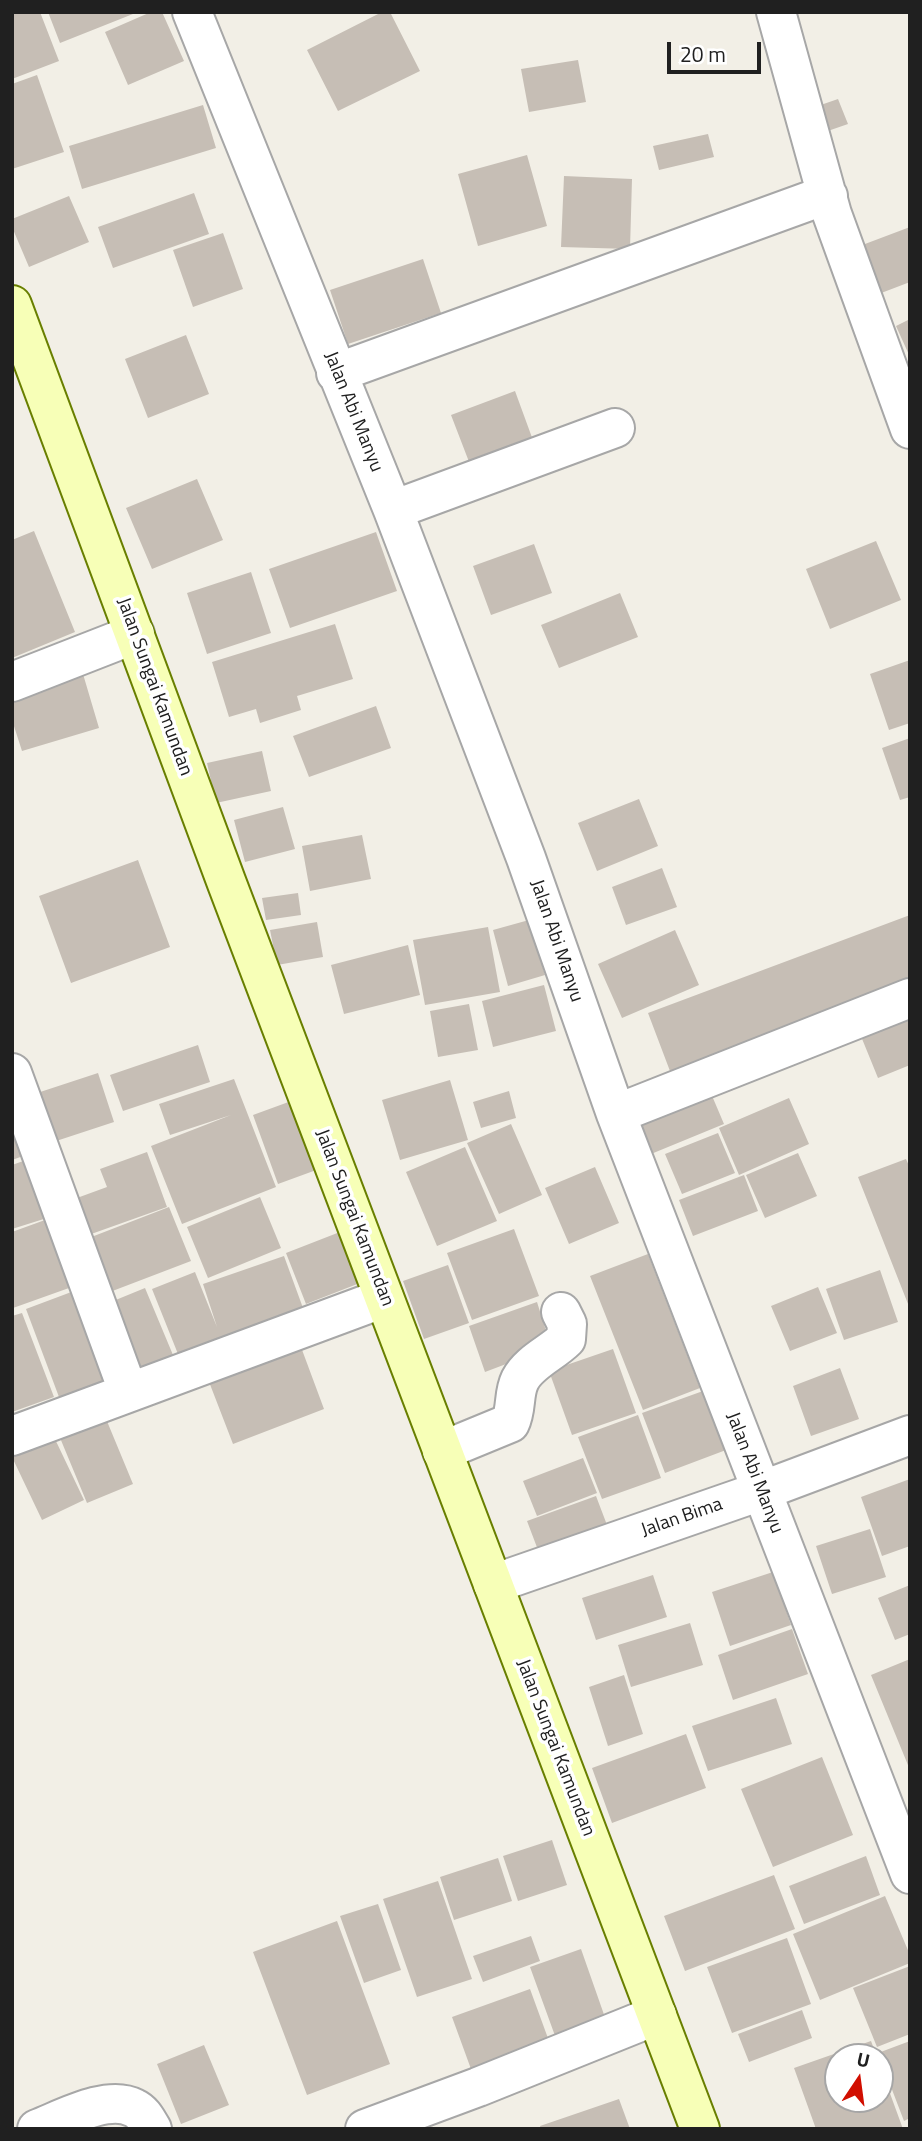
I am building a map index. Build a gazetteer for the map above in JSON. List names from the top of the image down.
{
  "streets": {
    "main road": ["Jalan Sungai Kamundan"],
    "street": ["Jalan Abi Manyu", "Jalan Bima"]
  },
  "crossings": [
    ["Jalan Abi Manyu", "Jalan Bima"],
    ["Jalan Sungai Kamundan", "Jalan Bima"]
  ],
  "scale_bar": "20 m",
  "north": "top"
}
